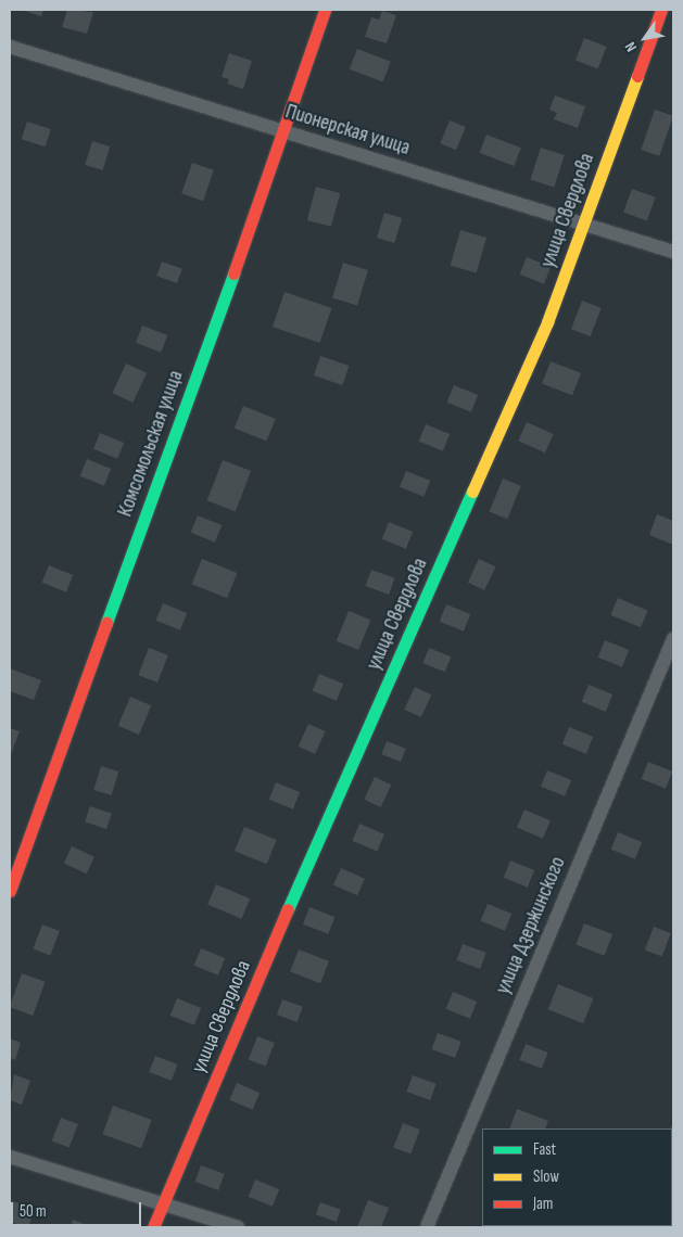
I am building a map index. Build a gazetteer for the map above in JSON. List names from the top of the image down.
{
  "streets": {
    "street": [
      "Пионерская улица",
      "улица Свердлова",
      "Комсомольская улица",
      "улица Дзержинского"
    ]
  },
  "crossings": [
    ["Пионерская улица", "улица Свердлова"],
    ["Пионерская улица", "Комсомольская улица"]
  ],
  "legend": ["Fast", "Slow", "Jam"],
  "scale_bar": "50 m",
  "north": "bottom left"
}
